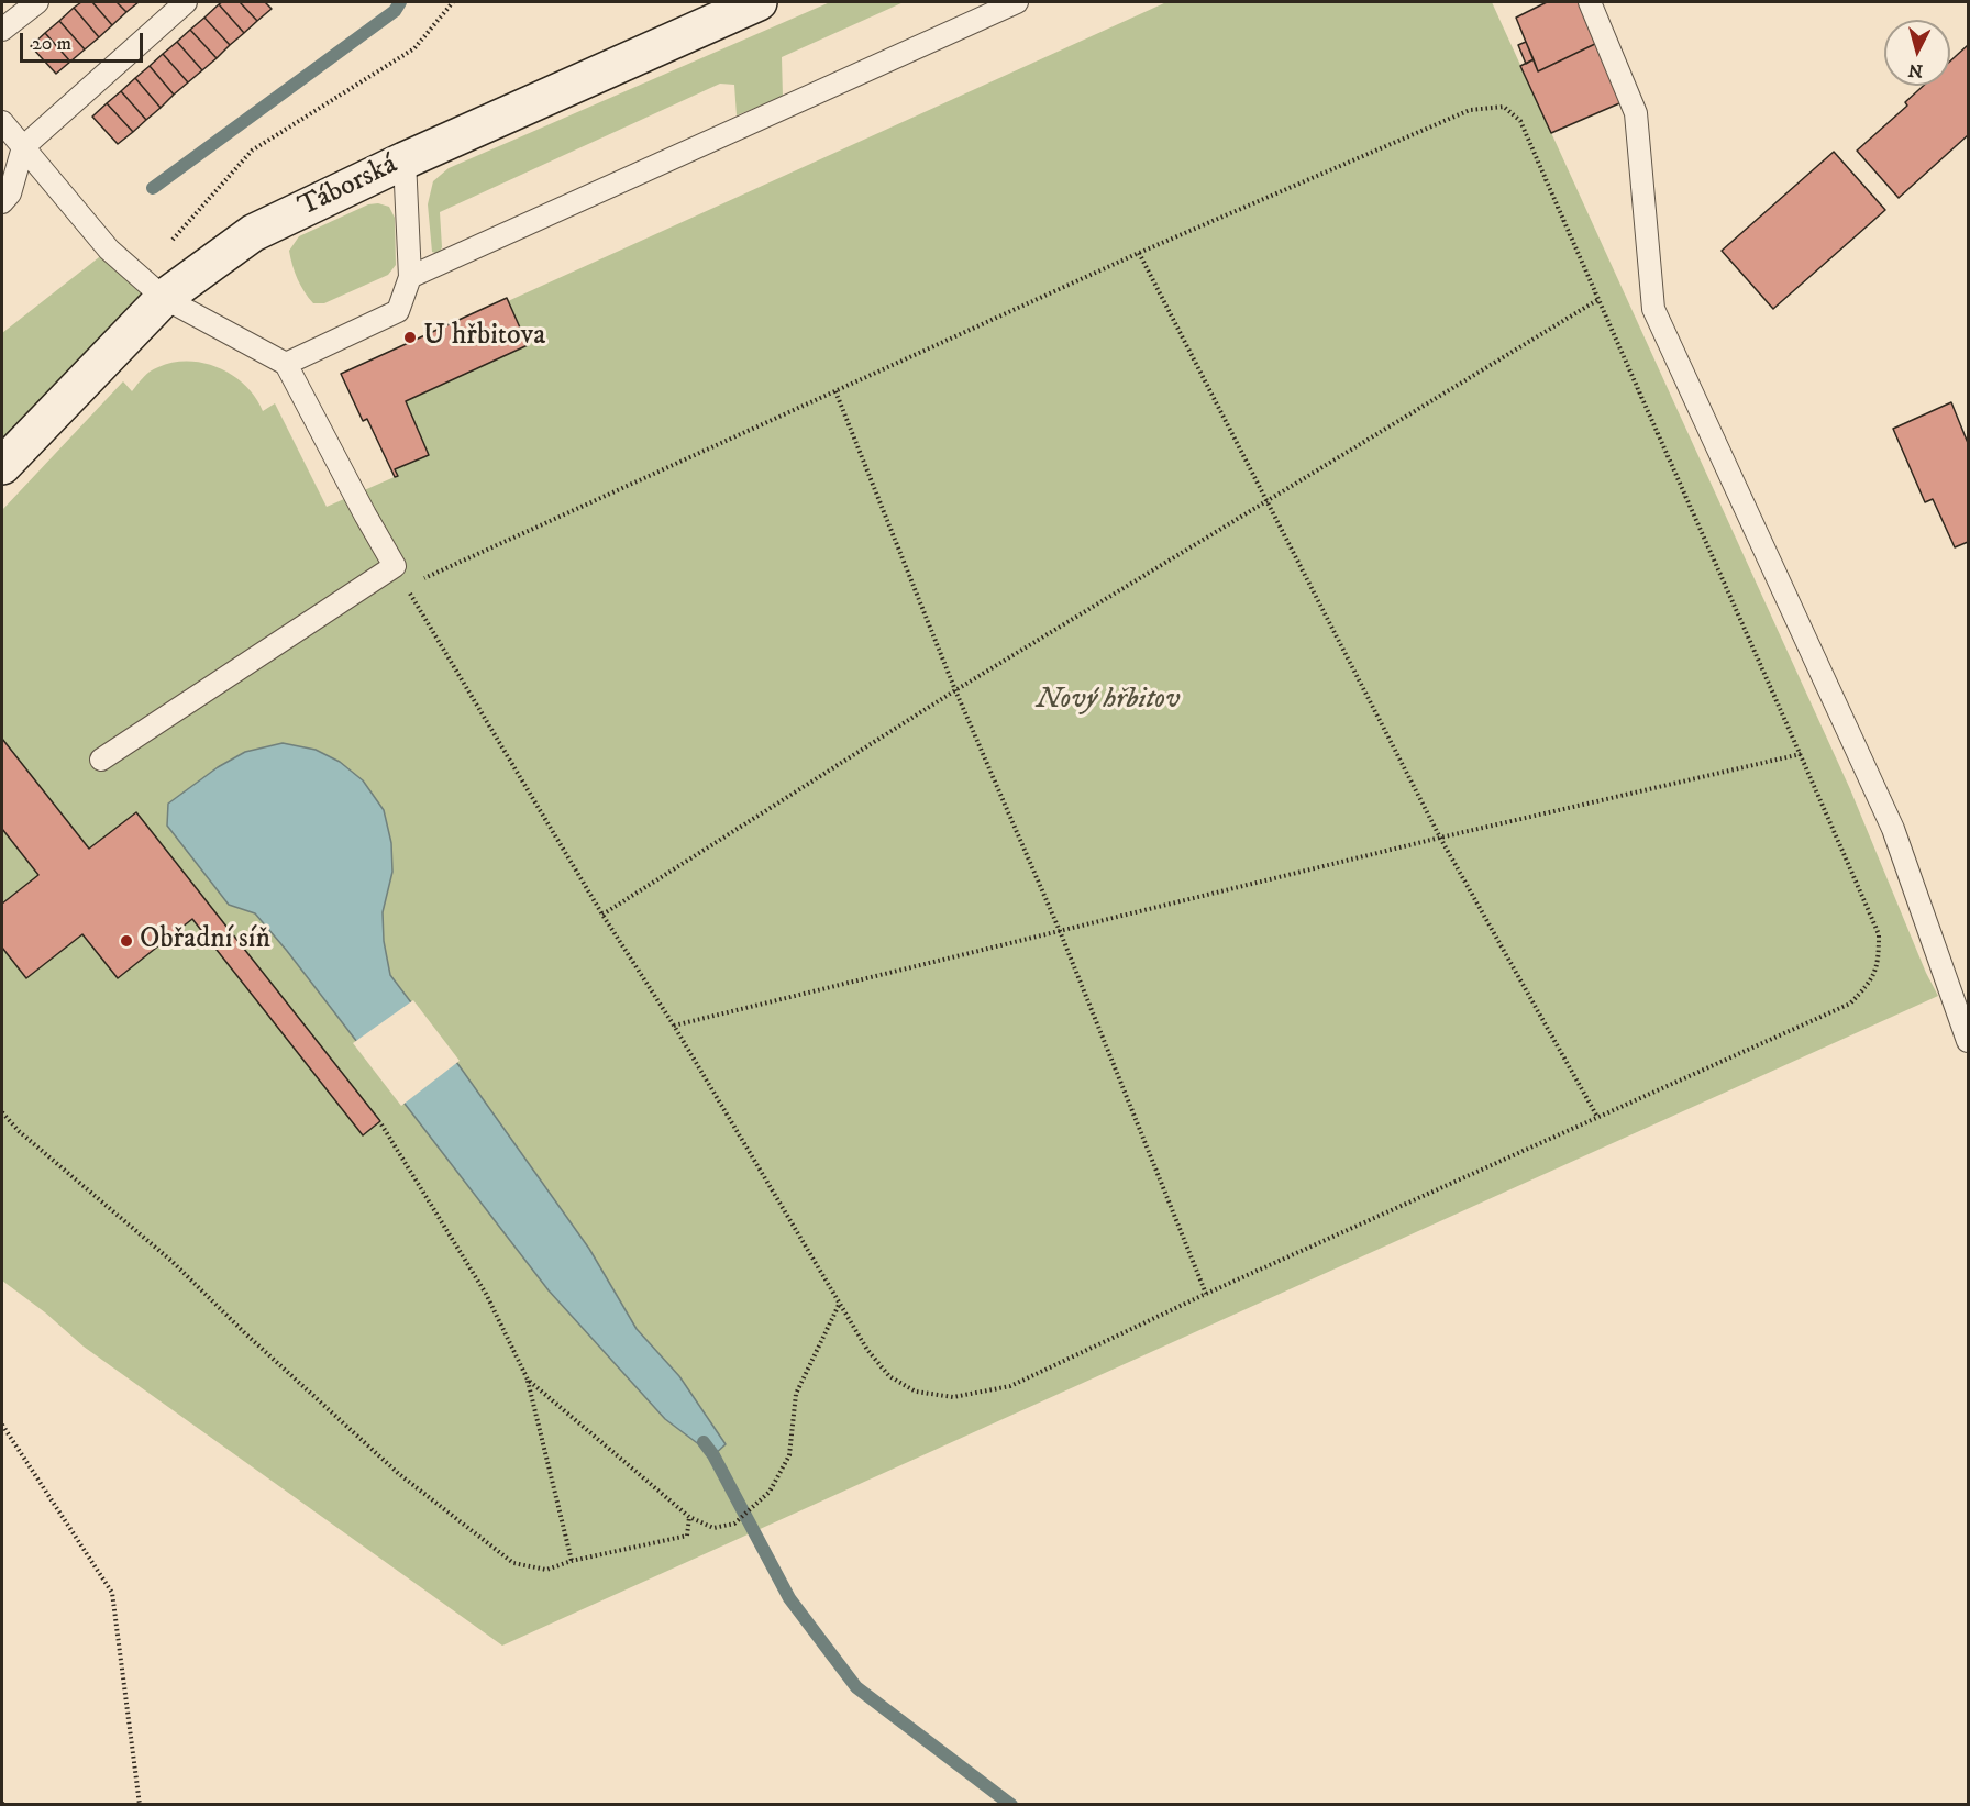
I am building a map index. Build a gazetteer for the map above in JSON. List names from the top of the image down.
{
  "streets": {
    "street": ["Táborská"]
  },
  "parks": ["Nový hřbitov"],
  "places": ["U hřbitova", "Obřadní síň"],
  "scale_bar": "20 m",
  "north": "bottom"
}
